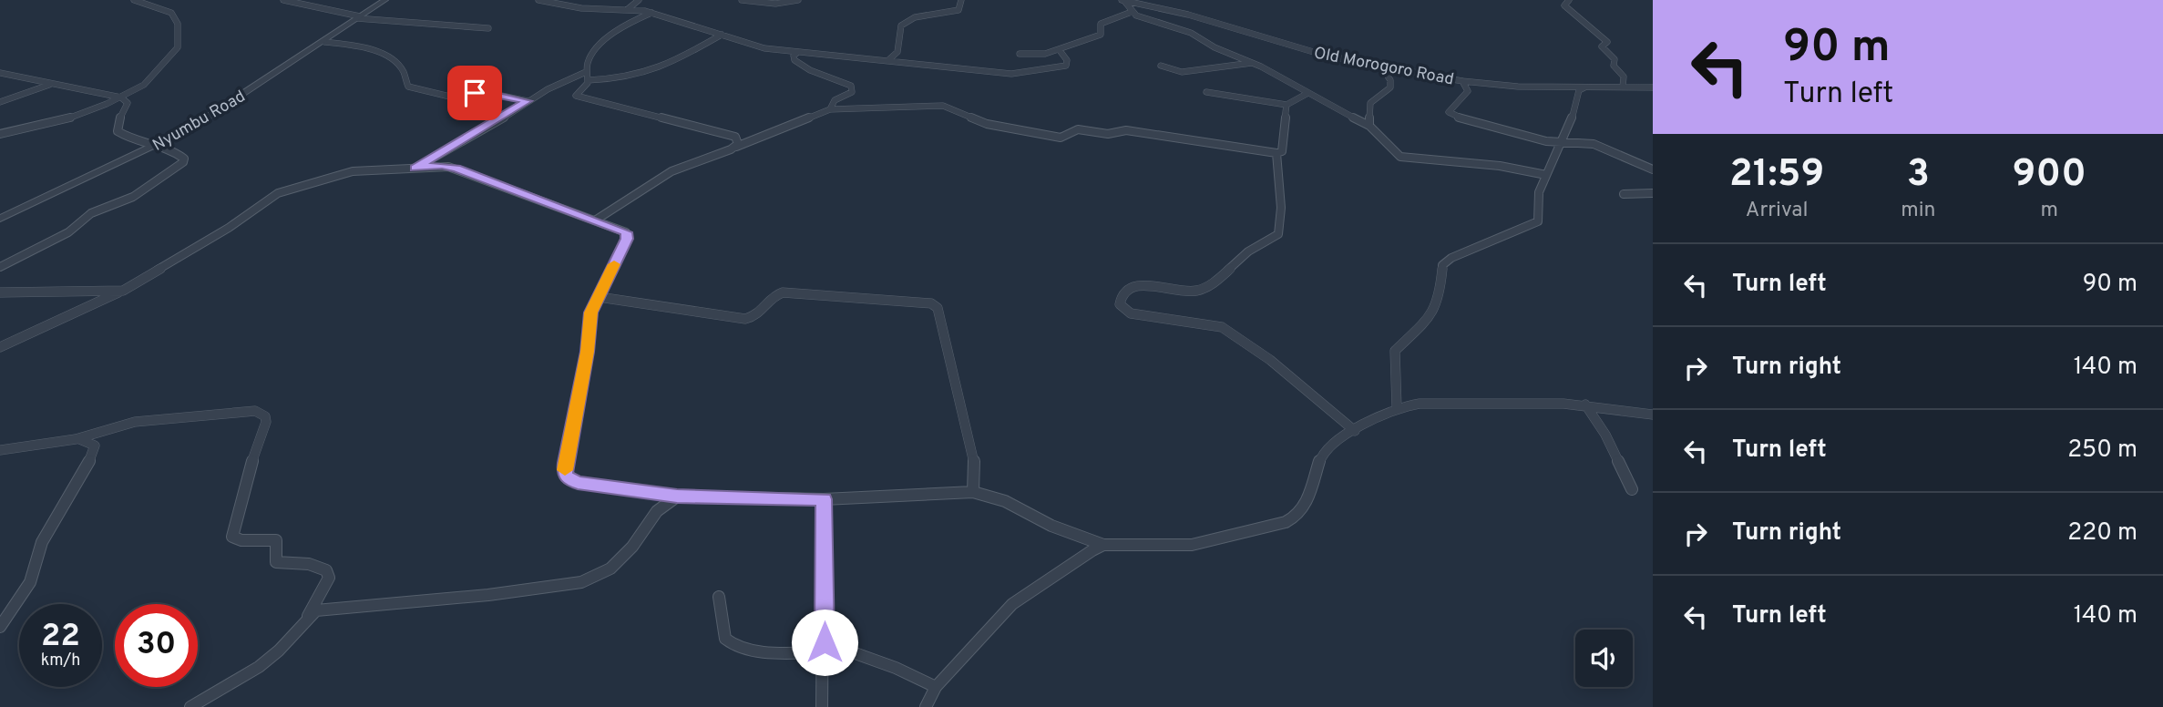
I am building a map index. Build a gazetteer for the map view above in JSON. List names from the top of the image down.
{
  "streets": {
    "street": ["Old Morogoro Road", "Nyumbu Road"]
  },
  "page": {
    "turn": ["90 m", "Turn left"],
    "eta": [
      "21:59",
      "Arrival",
      "3",
      "min",
      "900",
      "m"
    ],
    "list": [
      {
        "name": "Turn left",
        "value": "90 m"
      },
      {
        "name": "Turn right",
        "value": "140 m"
      },
      {
        "name": "Turn left",
        "value": "250 m"
      },
      {
        "name": "Turn right",
        "value": "220 m"
      },
      {
        "name": "Turn left",
        "value": "140 m"
      }
    ],
    "speed": "22 km/h",
    "limit": "30"
  }
}
